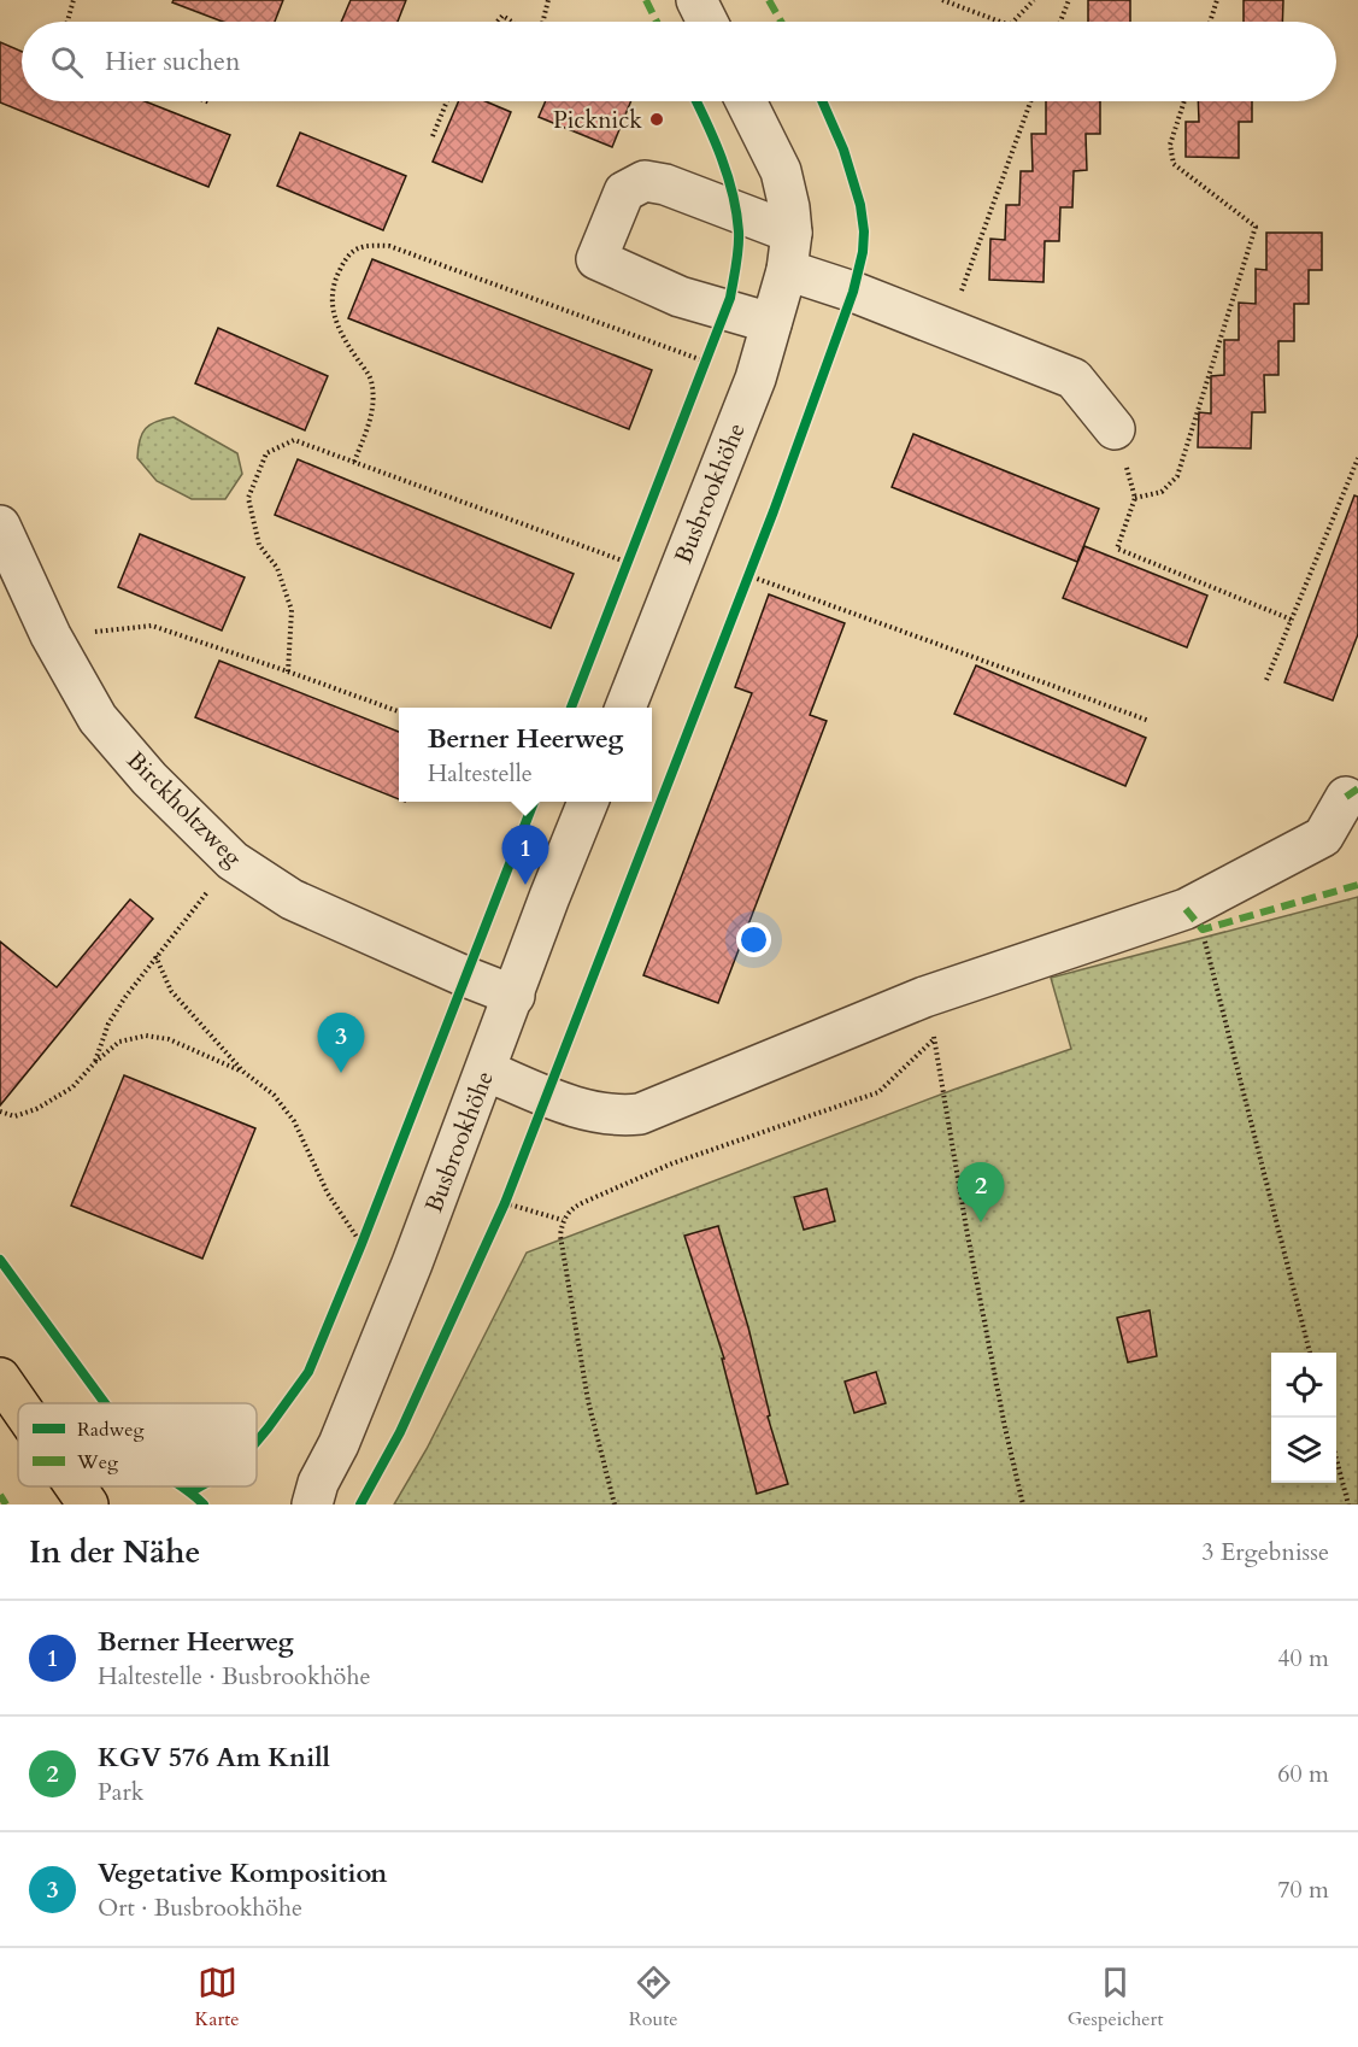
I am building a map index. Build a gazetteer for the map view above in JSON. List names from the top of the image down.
{
  "streets": {
    "street": ["Busbrookhöhe", "Birckholtzweg"]
  },
  "crossings": [
    ["Busbrookhöhe", "Birckholtzweg"]
  ],
  "places": ["Picknick"],
  "legend": ["Radweg", "Weg"],
  "page": {
    "search": "Hier suchen",
    "popup": ["Berner Heerweg", "Haltestelle"],
    "pins": ["1", "3", "2"],
    "heading": ["In der Nähe", "3 Ergebnisse"],
    "list": [
      {
        "mark": "1",
        "name": "Berner Heerweg",
        "note": "Haltestelle · Busbrookhöhe",
        "value": "40 m"
      },
      {
        "mark": "2",
        "name": "KGV 576 Am Knill",
        "note": "Park",
        "value": "60 m"
      },
      {
        "mark": "3",
        "name": "Vegetative Komposition",
        "note": "Ort · Busbrookhöhe",
        "value": "70 m"
      }
    ],
    "nav": ["Karte", "Route", "Gespeichert"]
  }
}
